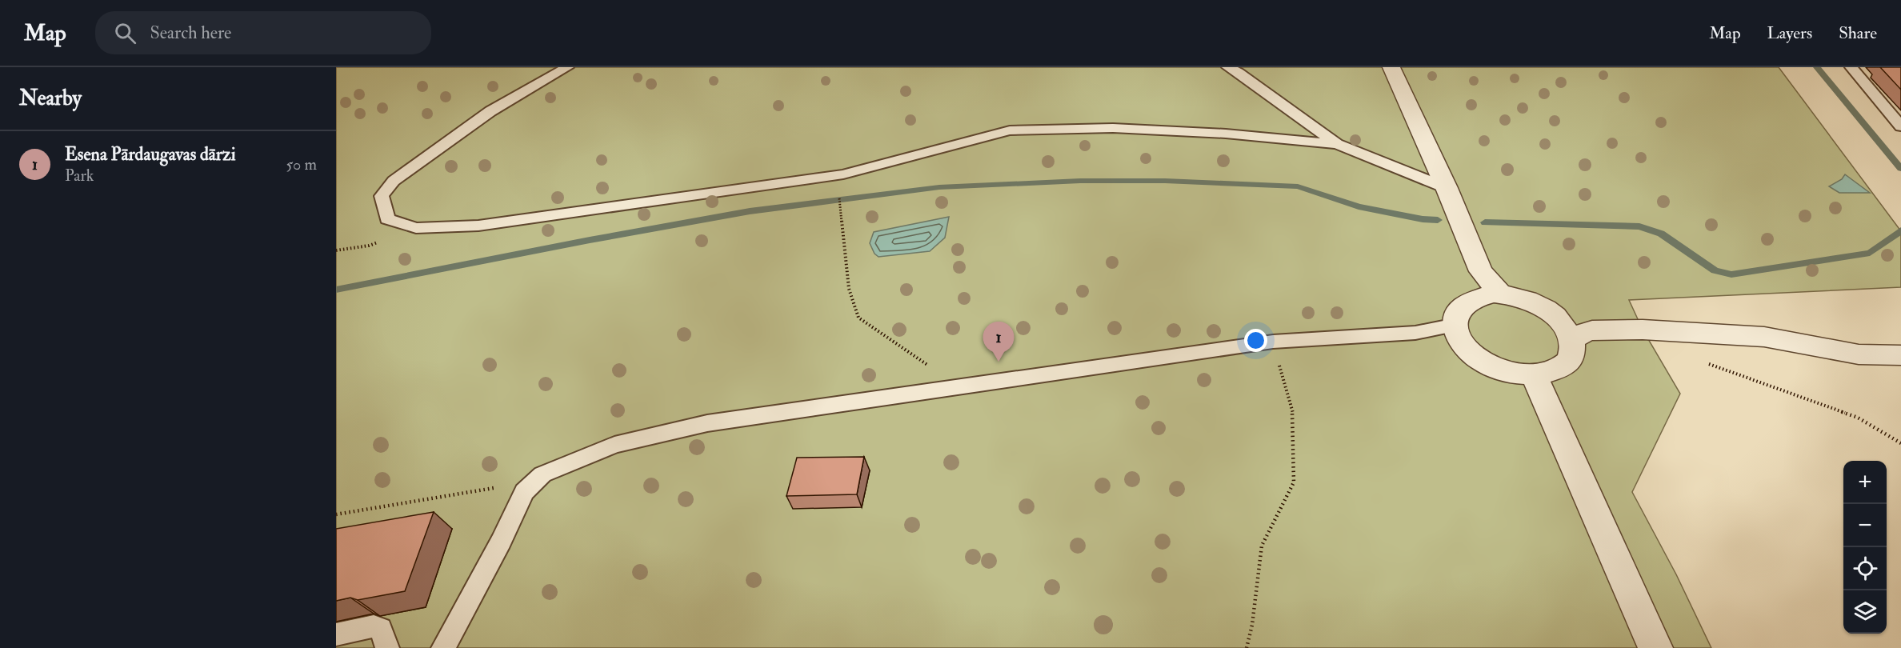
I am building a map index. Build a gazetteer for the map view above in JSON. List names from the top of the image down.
{
  "page": {
    "header": "Map",
    "search": "Search here",
    "nav": ["Map", "Layers", "Share"],
    "heading": "Nearby",
    "list": [
      {
        "mark": "1",
        "name": "Esena Pārdaugavas dārzi",
        "note": "Park",
        "value": "50 m"
      }
    ],
    "pins": "1",
    "map_buttons": ["+", "−"]
  }
}
